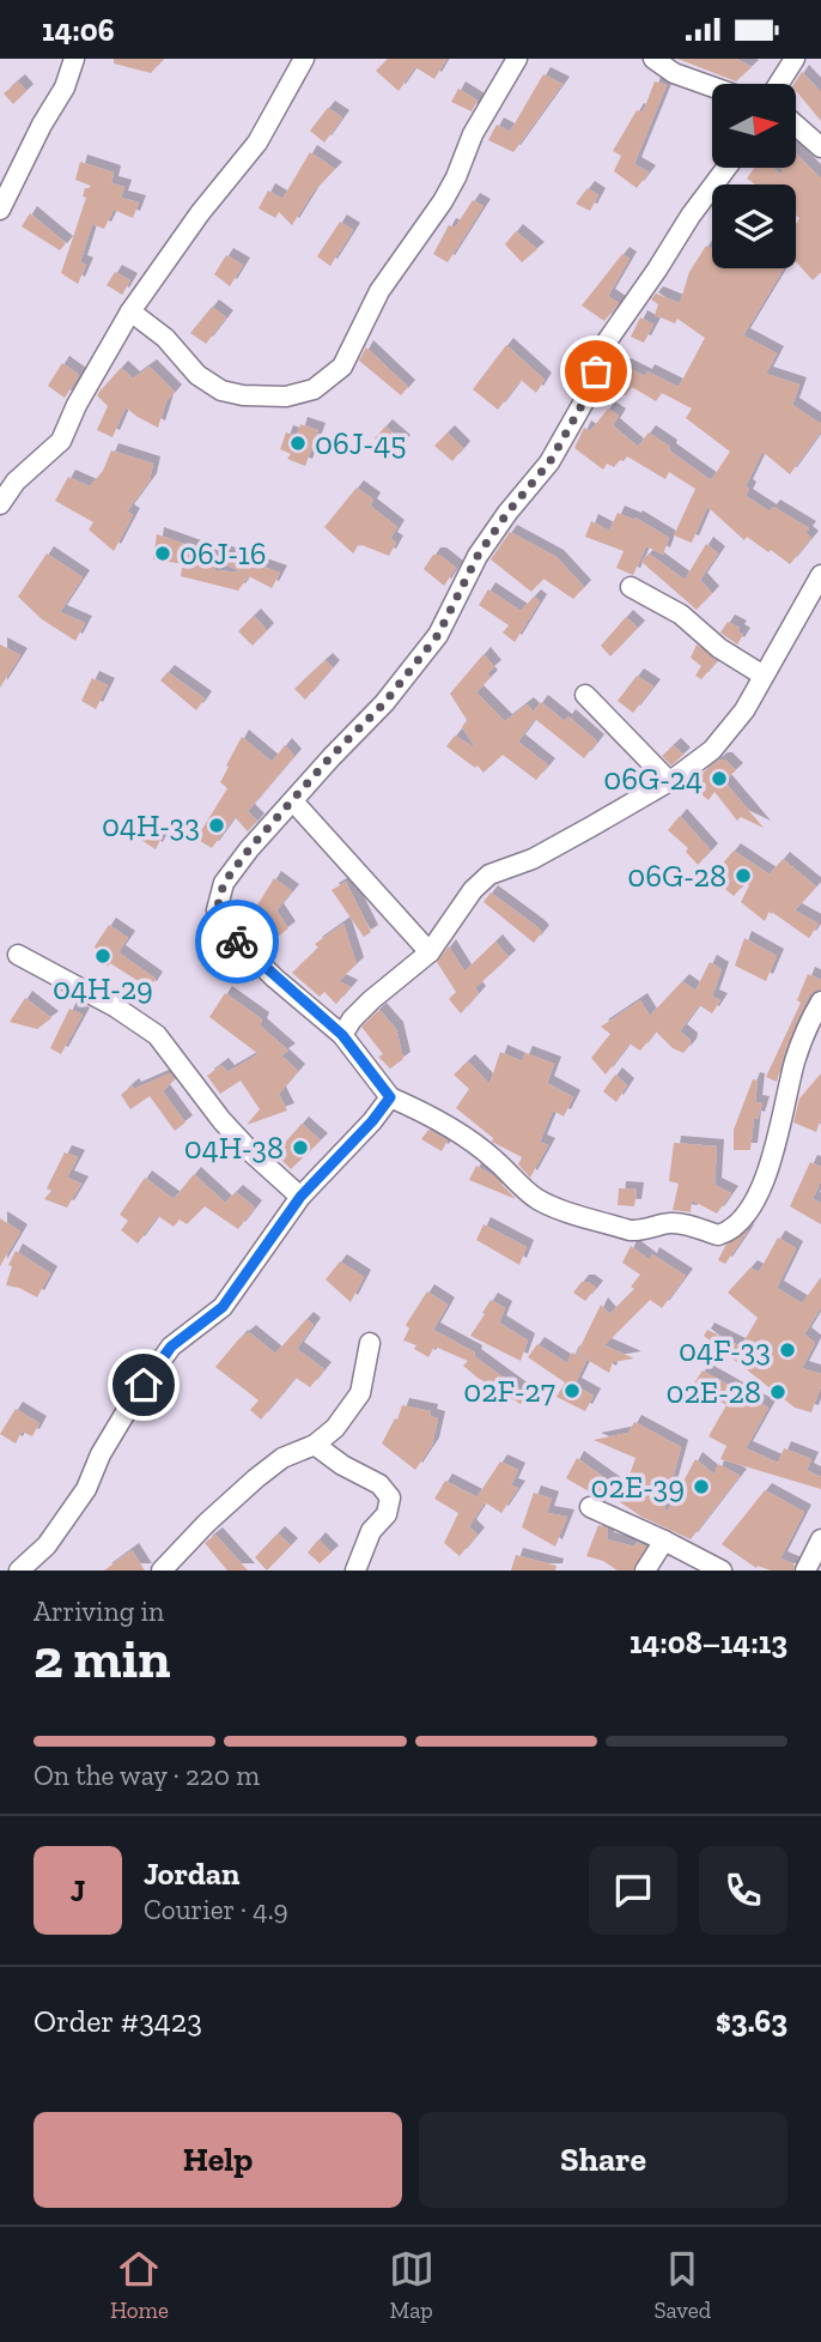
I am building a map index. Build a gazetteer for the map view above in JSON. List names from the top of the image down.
{
  "places": [
    "06J-45",
    "06J-16",
    "06G-24",
    "04H-33",
    "06G-28",
    "04H-29",
    "04H-38",
    "04F-33",
    "02F-27",
    "02E-28",
    "02E-39"
  ],
  "north": "right",
  "page": {
    "status": "14:06",
    "heading": ["2 min", "Arriving in", "14:08–14:13"],
    "panel": [
      "Jordan",
      "Courier · 4.9",
      "Order #3423",
      "$3.63"
    ],
    "bar": "On the way · 220 m",
    "round": "J",
    "buttons": ["Help", "Share"],
    "tabs": ["Home", "Map", "Saved"]
  }
}
